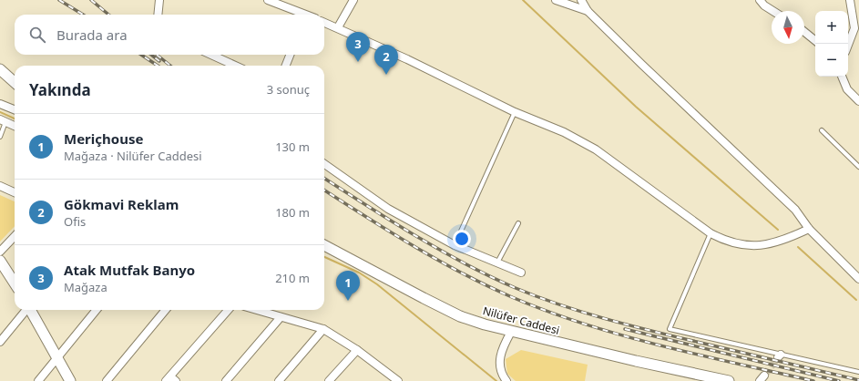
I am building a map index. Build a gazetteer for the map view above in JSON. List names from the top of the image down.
{
  "streets": {
    "main road": ["Nilüfer Caddesi"]
  },
  "north": "bottom",
  "page": {
    "map_buttons": ["+", "−"],
    "search": "Burada ara",
    "pins": ["3", "2", "1"],
    "heading": ["Yakında", "3 sonuç"],
    "list": [
      {
        "mark": "1",
        "name": "Meriçhouse",
        "note": "Mağaza · Nilüfer Caddesi",
        "value": "130 m"
      },
      {
        "mark": "2",
        "name": "Gökmavi Reklam",
        "note": "Ofis",
        "value": "180 m"
      },
      {
        "mark": "3",
        "name": "Atak Mutfak Banyo",
        "note": "Mağaza",
        "value": "210 m"
      }
    ]
  }
}
